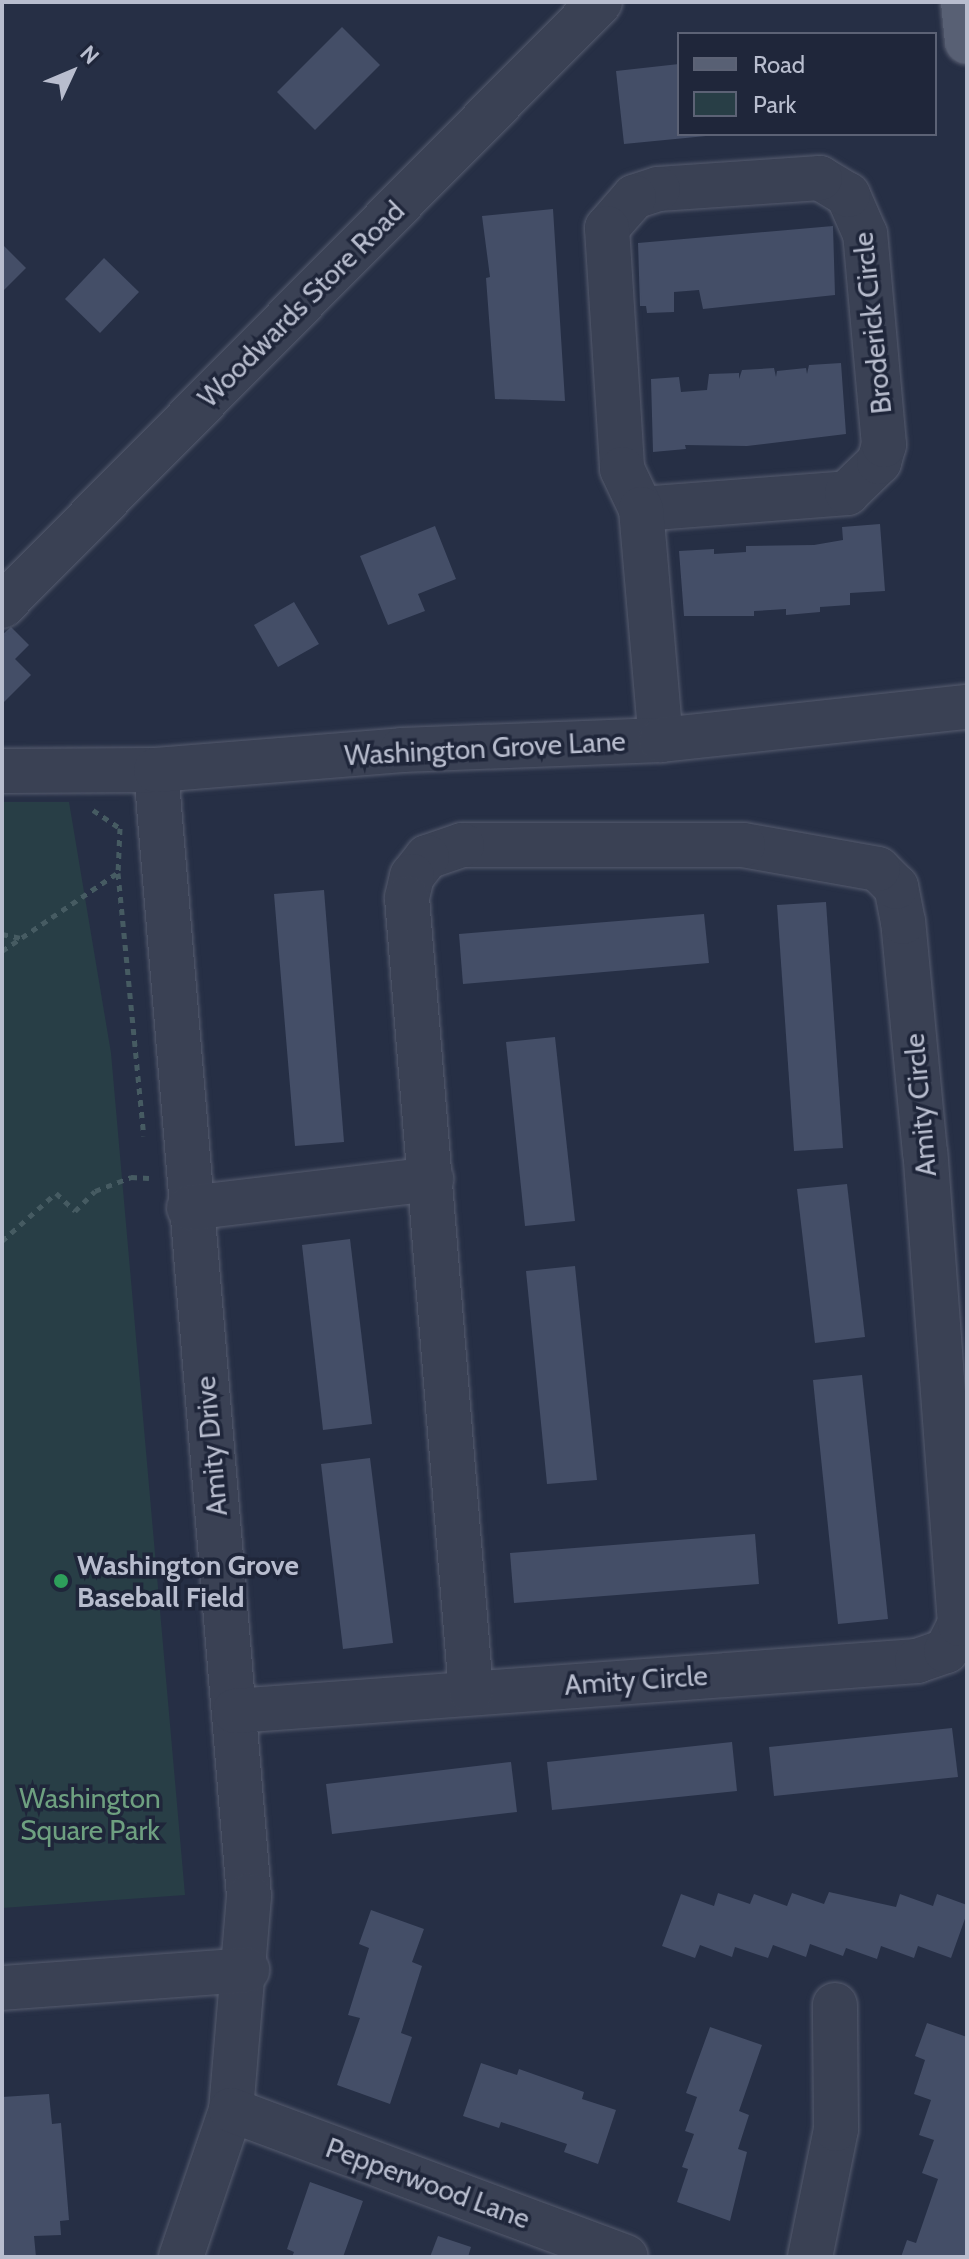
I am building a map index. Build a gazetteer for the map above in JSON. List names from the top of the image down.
{
  "streets": {
    "street": [
      "Woodwards Store Road",
      "Broderick Circle",
      "Washington Grove Lane",
      "Amity Circle",
      "Amity Drive",
      "Pepperwood Lane"
    ]
  },
  "crossings": [
    ["Broderick Circle", "Washington Grove Lane"],
    ["Washington Grove Lane", "Amity Drive"],
    ["Amity Circle", "Amity Drive"],
    ["Amity Drive", "Pepperwood Lane"]
  ],
  "parks": ["Washington Square Park"],
  "places": ["Washington Grove Baseball Field"],
  "legend": ["Road", "Park"],
  "north": "top right"
}
